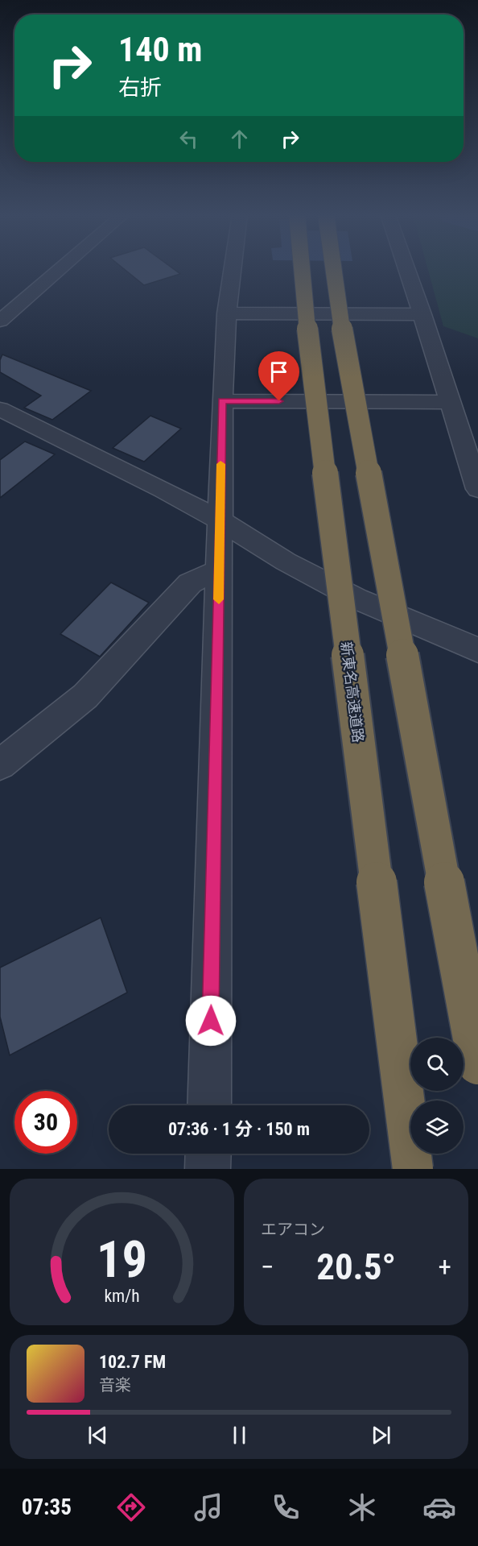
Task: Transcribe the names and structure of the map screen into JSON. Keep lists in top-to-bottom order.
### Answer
{
  "streets": {
    "highway": ["新東名高速道路"]
  },
  "page": {
    "turn": ["140 m", "右折"],
    "limit": "30",
    "trip": "07:36 · 1 分 · 150 m",
    "tile": "エアコン",
    "heat": ["−", "20.5°", "+"],
    "song": ["102.7 FM", "音楽"],
    "tabs": "07:35",
    "gauge": ["19", "km/h"]
  }
}
